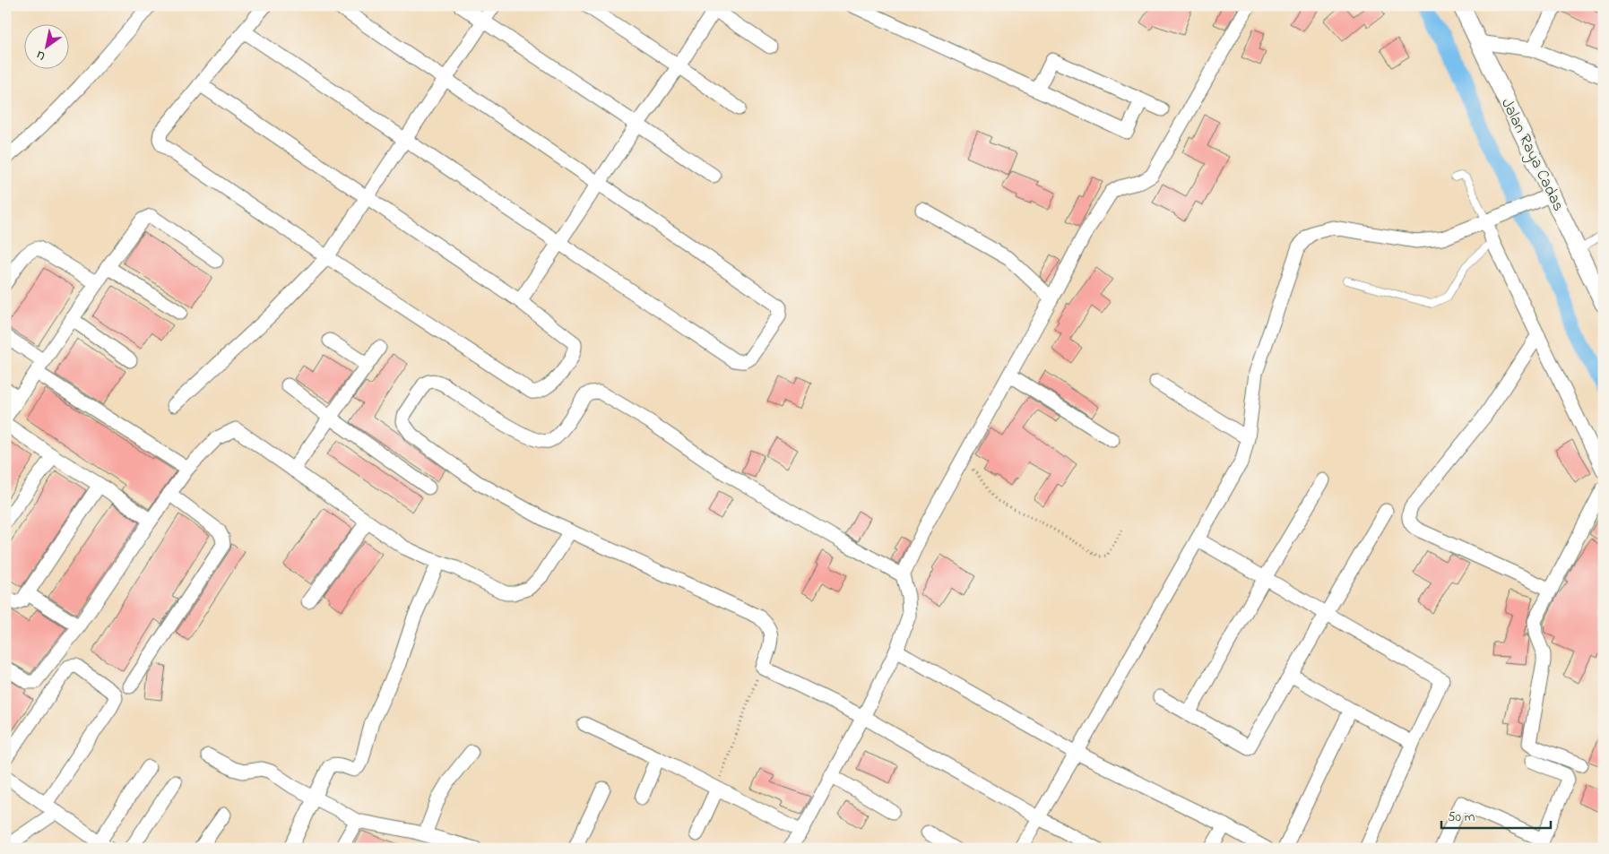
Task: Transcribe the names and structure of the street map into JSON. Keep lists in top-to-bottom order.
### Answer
{
  "streets": {
    "street": ["Jalan Raya Cadas"]
  },
  "scale_bar": "50 m",
  "north": "bottom left"
}
